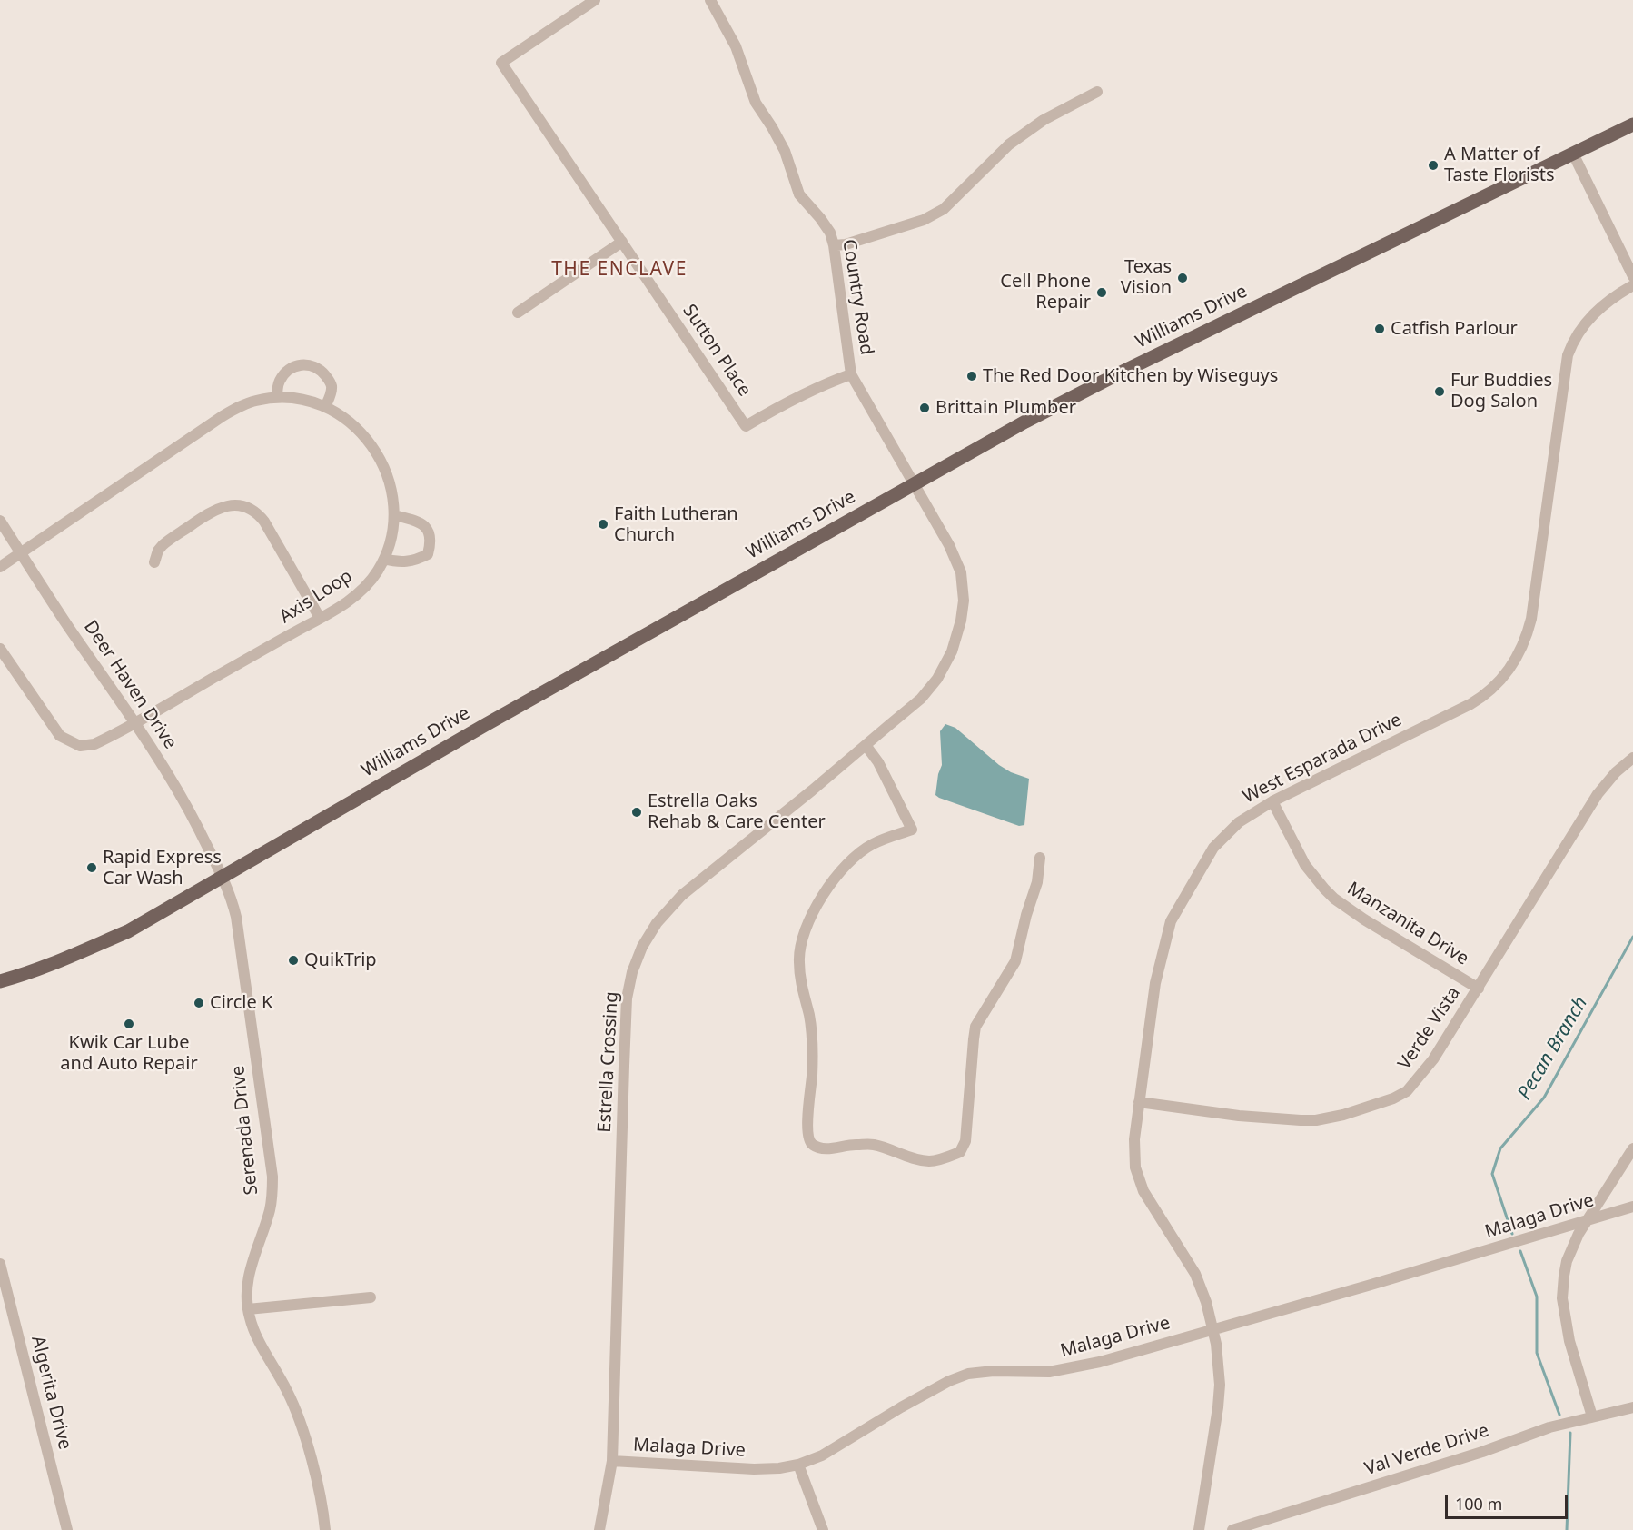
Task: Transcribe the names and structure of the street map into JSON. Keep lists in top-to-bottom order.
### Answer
{
  "streets": {
    "main road": ["Williams Drive"],
    "street": [
      "Country Road",
      "Sutton Place",
      "Axis Loop",
      "Deer Haven Drive",
      "West Esparada Drive",
      "Manzanita Drive",
      "Verde Vista",
      "Estrella Crossing",
      "Serenada Drive",
      "Malaga Drive",
      "Algerita Drive",
      "Val Verde Drive"
    ]
  },
  "crossings": [
    ["Country Road", "Williams Drive"],
    ["Country Road", "Sutton Place"],
    ["Country Road", "Estrella Crossing"],
    ["Williams Drive", "Deer Haven Drive"],
    ["Williams Drive", "Estrella Crossing"],
    ["Williams Drive", "Serenada Drive"],
    ["Axis Loop", "Deer Haven Drive"],
    ["Deer Haven Drive", "Serenada Drive"],
    ["West Esparada Drive", "Manzanita Drive"],
    ["West Esparada Drive", "Verde Vista"],
    ["West Esparada Drive", "Malaga Drive"],
    ["Manzanita Drive", "Verde Vista"],
    ["Estrella Crossing", "Malaga Drive"]
  ],
  "districts": ["THE ENCLAVE"],
  "water": ["Pecan Branch"],
  "places": [
    "A Matter of Taste Florists",
    "Texas Vision",
    "Cell Phone Repair",
    "Catfish Parlour",
    "The Red Door Kitchen by Wiseguys",
    "Fur Buddies Dog Salon",
    "Brittain Plumber",
    "Faith Lutheran Church",
    "Estrella Oaks Rehab & Care Center",
    "Rapid Express Car Wash",
    "QuikTrip",
    "Circle K",
    "Kwik Car Lube and Auto Repair"
  ],
  "scale_bar": "100 m"
}
